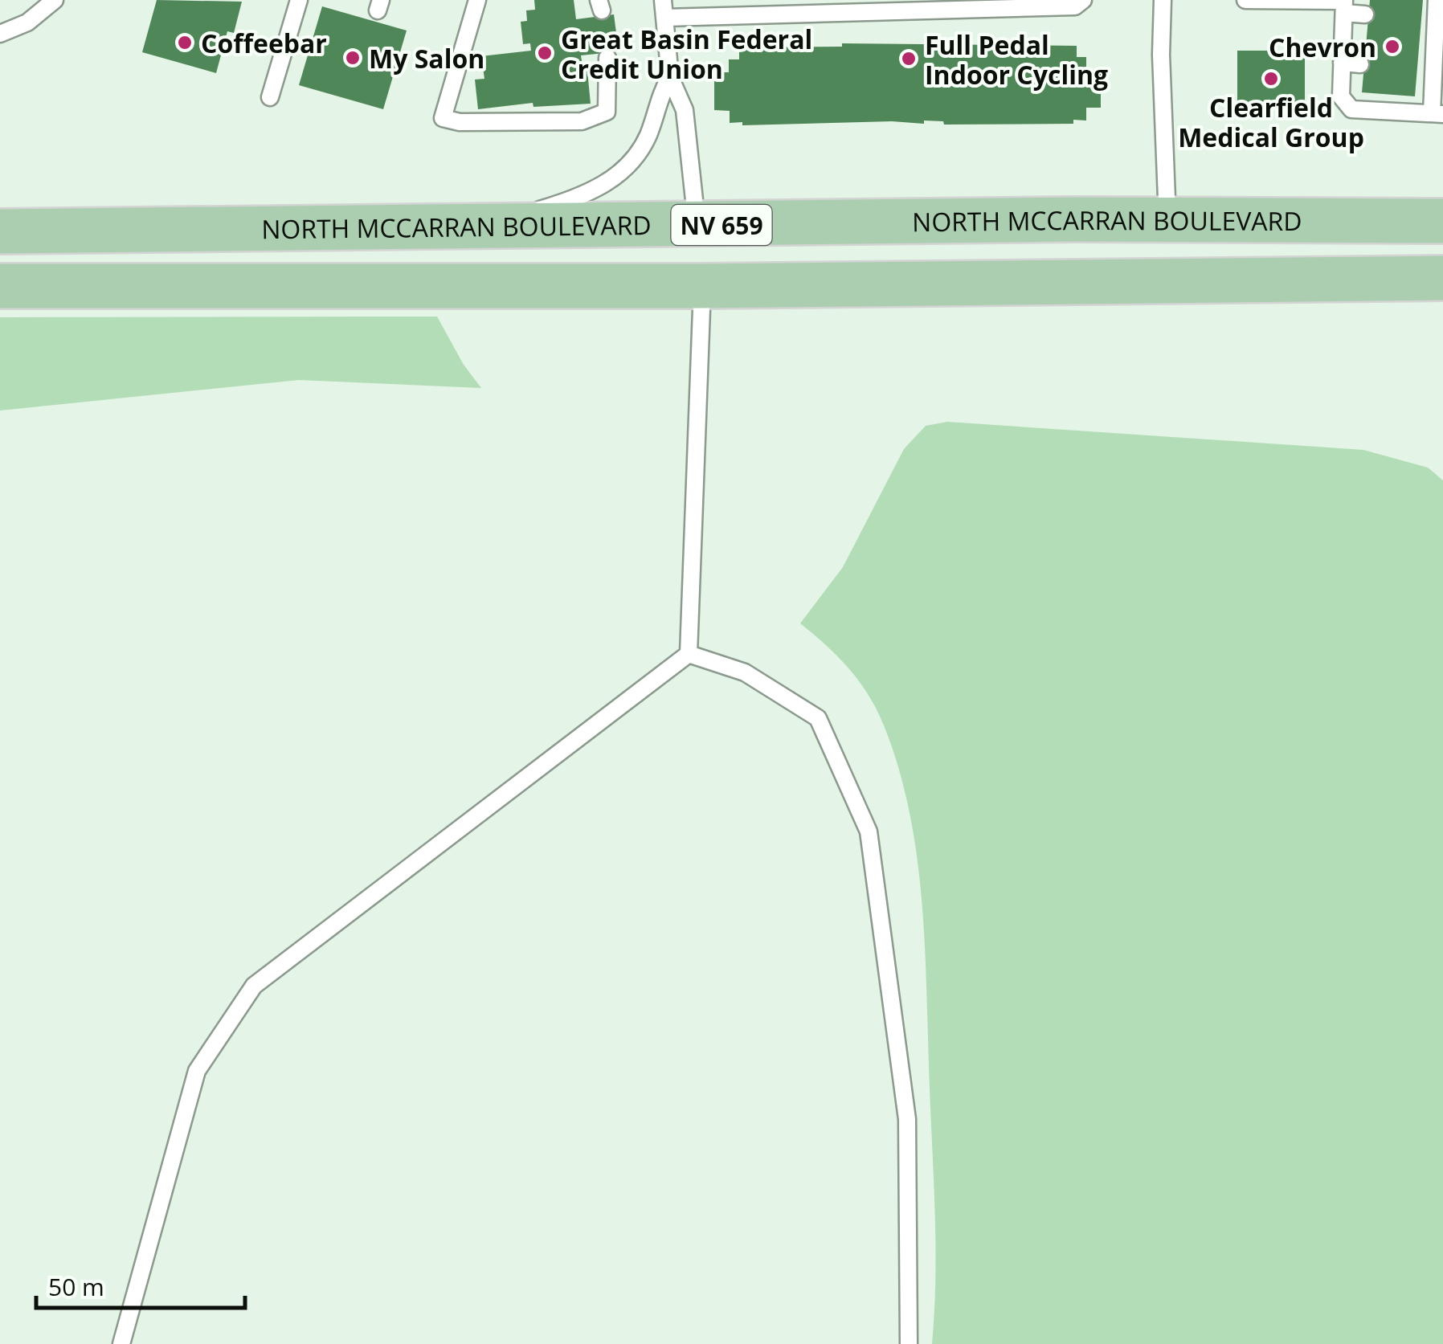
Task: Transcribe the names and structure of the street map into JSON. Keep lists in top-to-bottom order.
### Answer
{
  "streets": {
    "main road": ["NORTH MCCARRAN BOULEVARD", "NV 659"]
  },
  "places": [
    "Coffeebar",
    "Chevron",
    "Great Basin Federal Credit Union",
    "My Salon",
    "Full Pedal Indoor Cycling",
    "Clearfield Medical Group"
  ],
  "scale_bar": "50 m"
}
